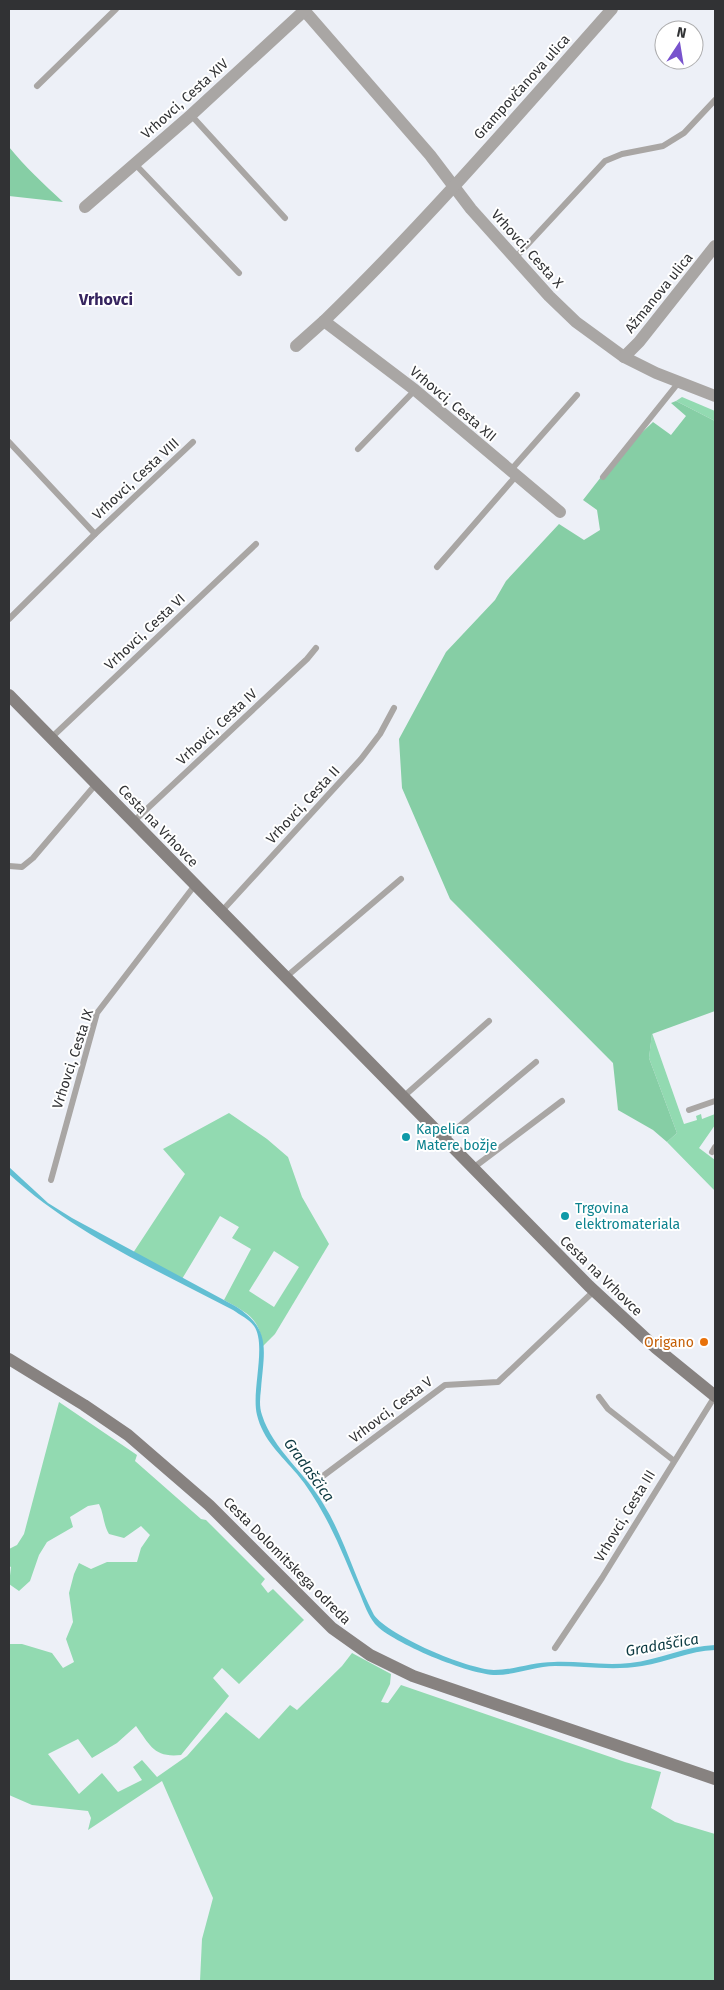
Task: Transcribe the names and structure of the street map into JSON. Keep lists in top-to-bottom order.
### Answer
{
  "streets": {
    "street": [
      "Grampovčanova ulica",
      "Vrhovci, Cesta XIV",
      "Vrhovci, Cesta X",
      "Ažmanova ulica",
      "Vrhovci, Cesta XII",
      "Cesta na Vrhovce",
      "Cesta Dolomitskega odreda"
    ],
    "lane": [
      "Vrhovci, Cesta VIII",
      "Vrhovci, Cesta VI",
      "Vrhovci, Cesta IV",
      "Vrhovci, Cesta II",
      "Vrhovci, Cesta IX",
      "Vrhovci, Cesta V",
      "Vrhovci, Cesta III"
    ]
  },
  "crossings": [
    ["Grampovčanova ulica", "Vrhovci, Cesta X"],
    ["Vrhovci, Cesta XIV", "Vrhovci, Cesta X"],
    ["Vrhovci, Cesta X", "Ažmanova ulica"],
    ["Vrhovci, Cesta VI", "Cesta na Vrhovce"],
    ["Vrhovci, Cesta IV", "Cesta na Vrhovce"],
    ["Vrhovci, Cesta II", "Cesta na Vrhovce"],
    ["Cesta na Vrhovce", "Vrhovci, Cesta IX"],
    ["Cesta na Vrhovce", "Vrhovci, Cesta V"],
    ["Cesta na Vrhovce", "Vrhovci, Cesta III"]
  ],
  "districts": ["Vrhovci"],
  "water": ["Gradaščica"],
  "places": ["Kapelica Matere božje", "Trgovina elektromateriala", "Origano"],
  "north": "top"
}
